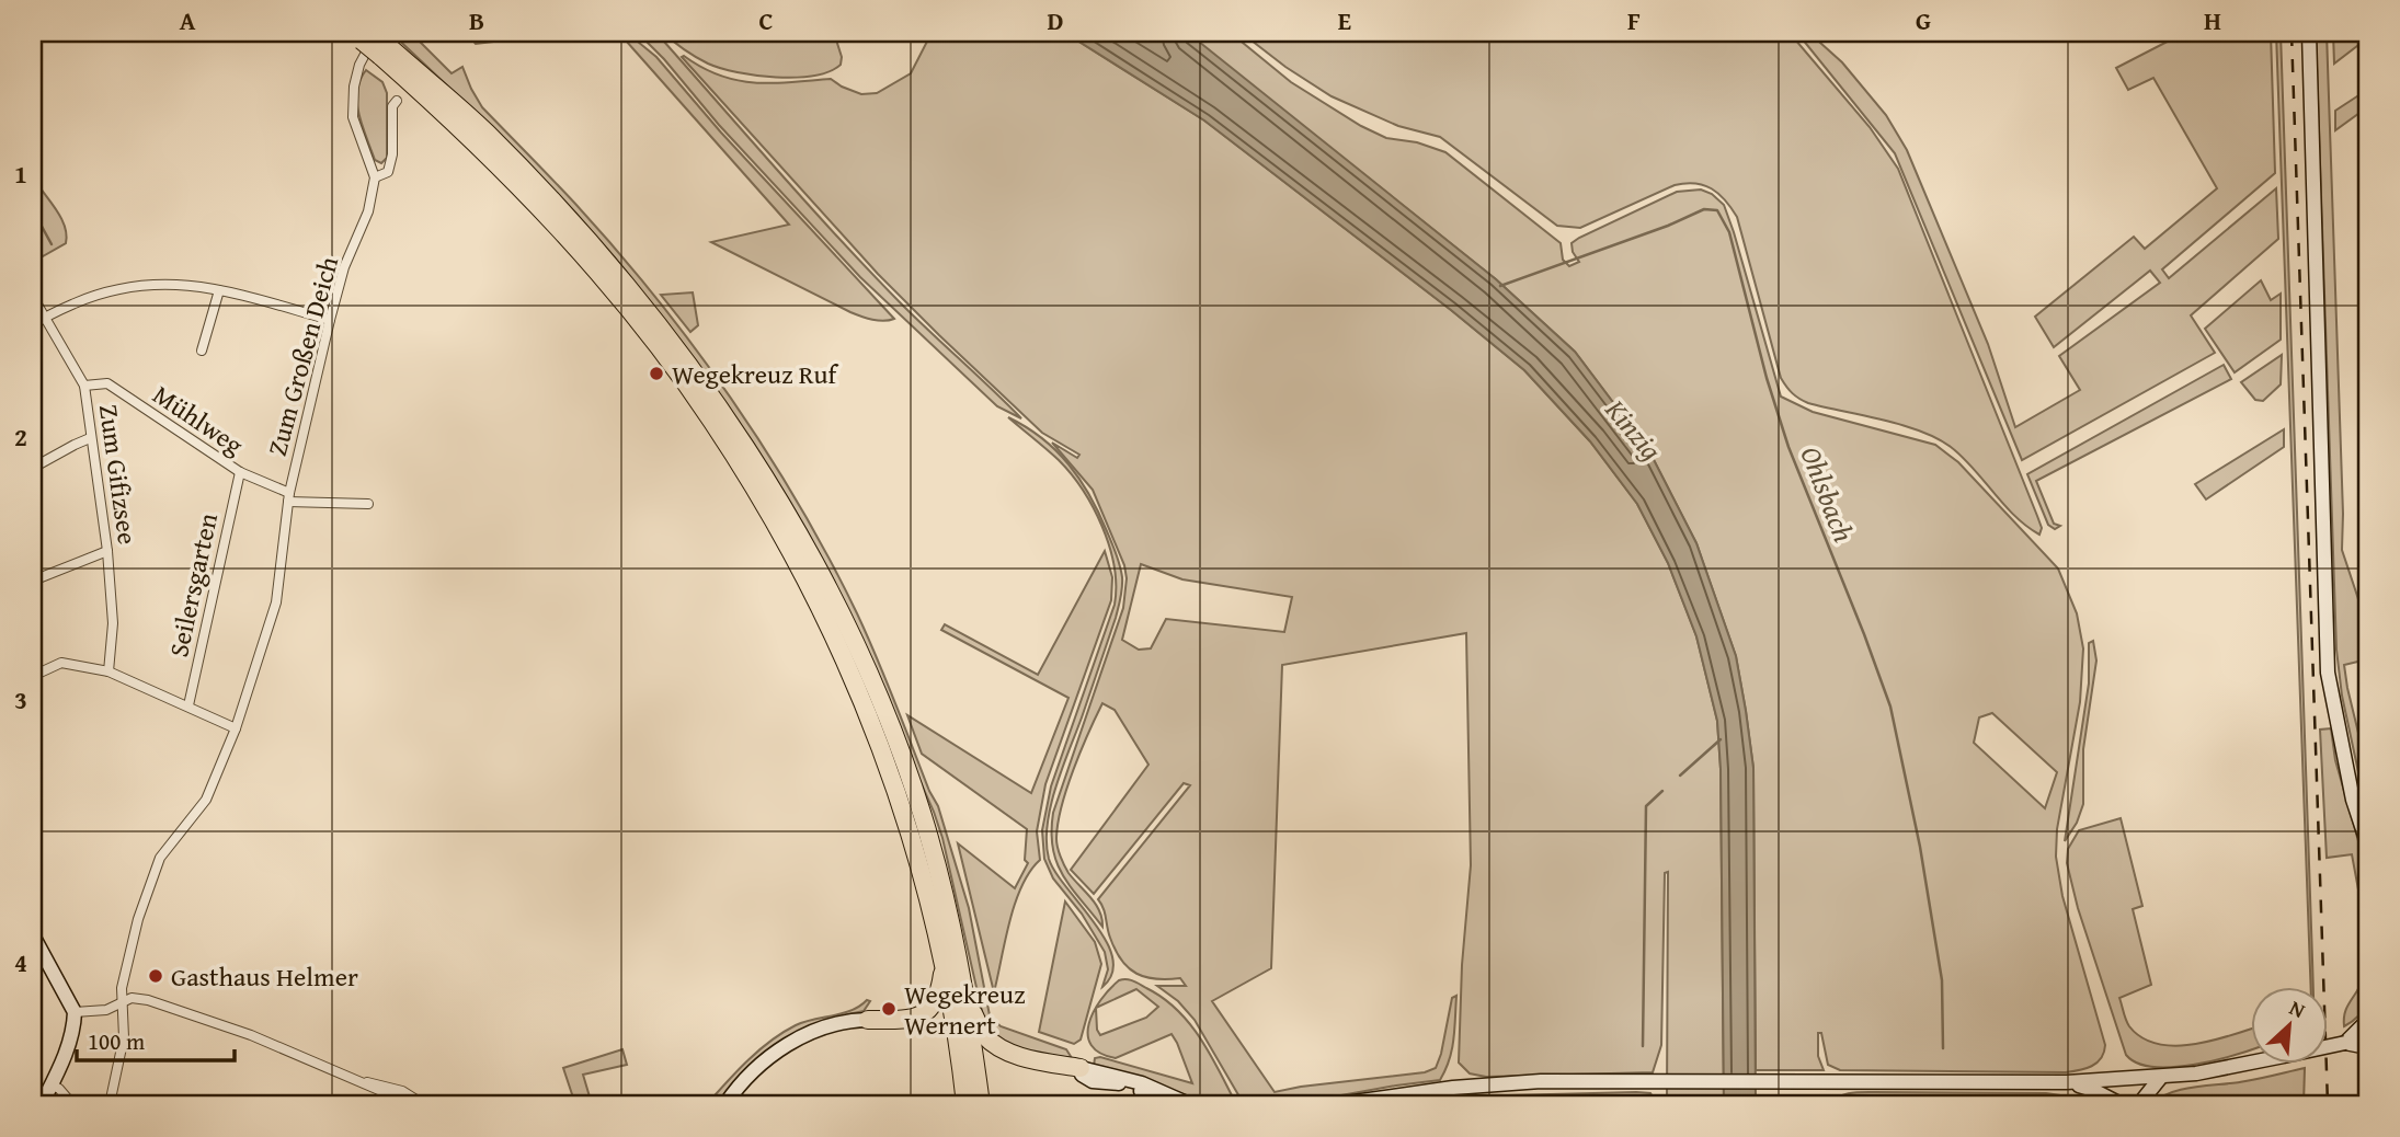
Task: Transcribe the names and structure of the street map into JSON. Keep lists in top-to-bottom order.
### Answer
{
  "streets": {
    "street": [
      "Zum Großen Deich",
      "Mühlweg",
      "Zum Gifizsee",
      "Seilersgarten"
    ]
  },
  "crossings": [
    ["Zum Großen Deich", "Mühlweg"],
    ["Mühlweg", "Zum Gifizsee"],
    ["Mühlweg", "Seilersgarten"]
  ],
  "water": ["Kinzig", "Ohlsbach"],
  "places": ["Wegekreuz Ruf", "Gasthaus Helmer", "Wegekreuz Wernert"],
  "scale_bar": "100 m",
  "north": "top right",
  "grid": {
    "columns": [
      "A",
      "B",
      "C",
      "D",
      "E",
      "F",
      "G",
      "H"
    ],
    "rows": [
      "1",
      "2",
      "3",
      "4"
    ]
  }
}
